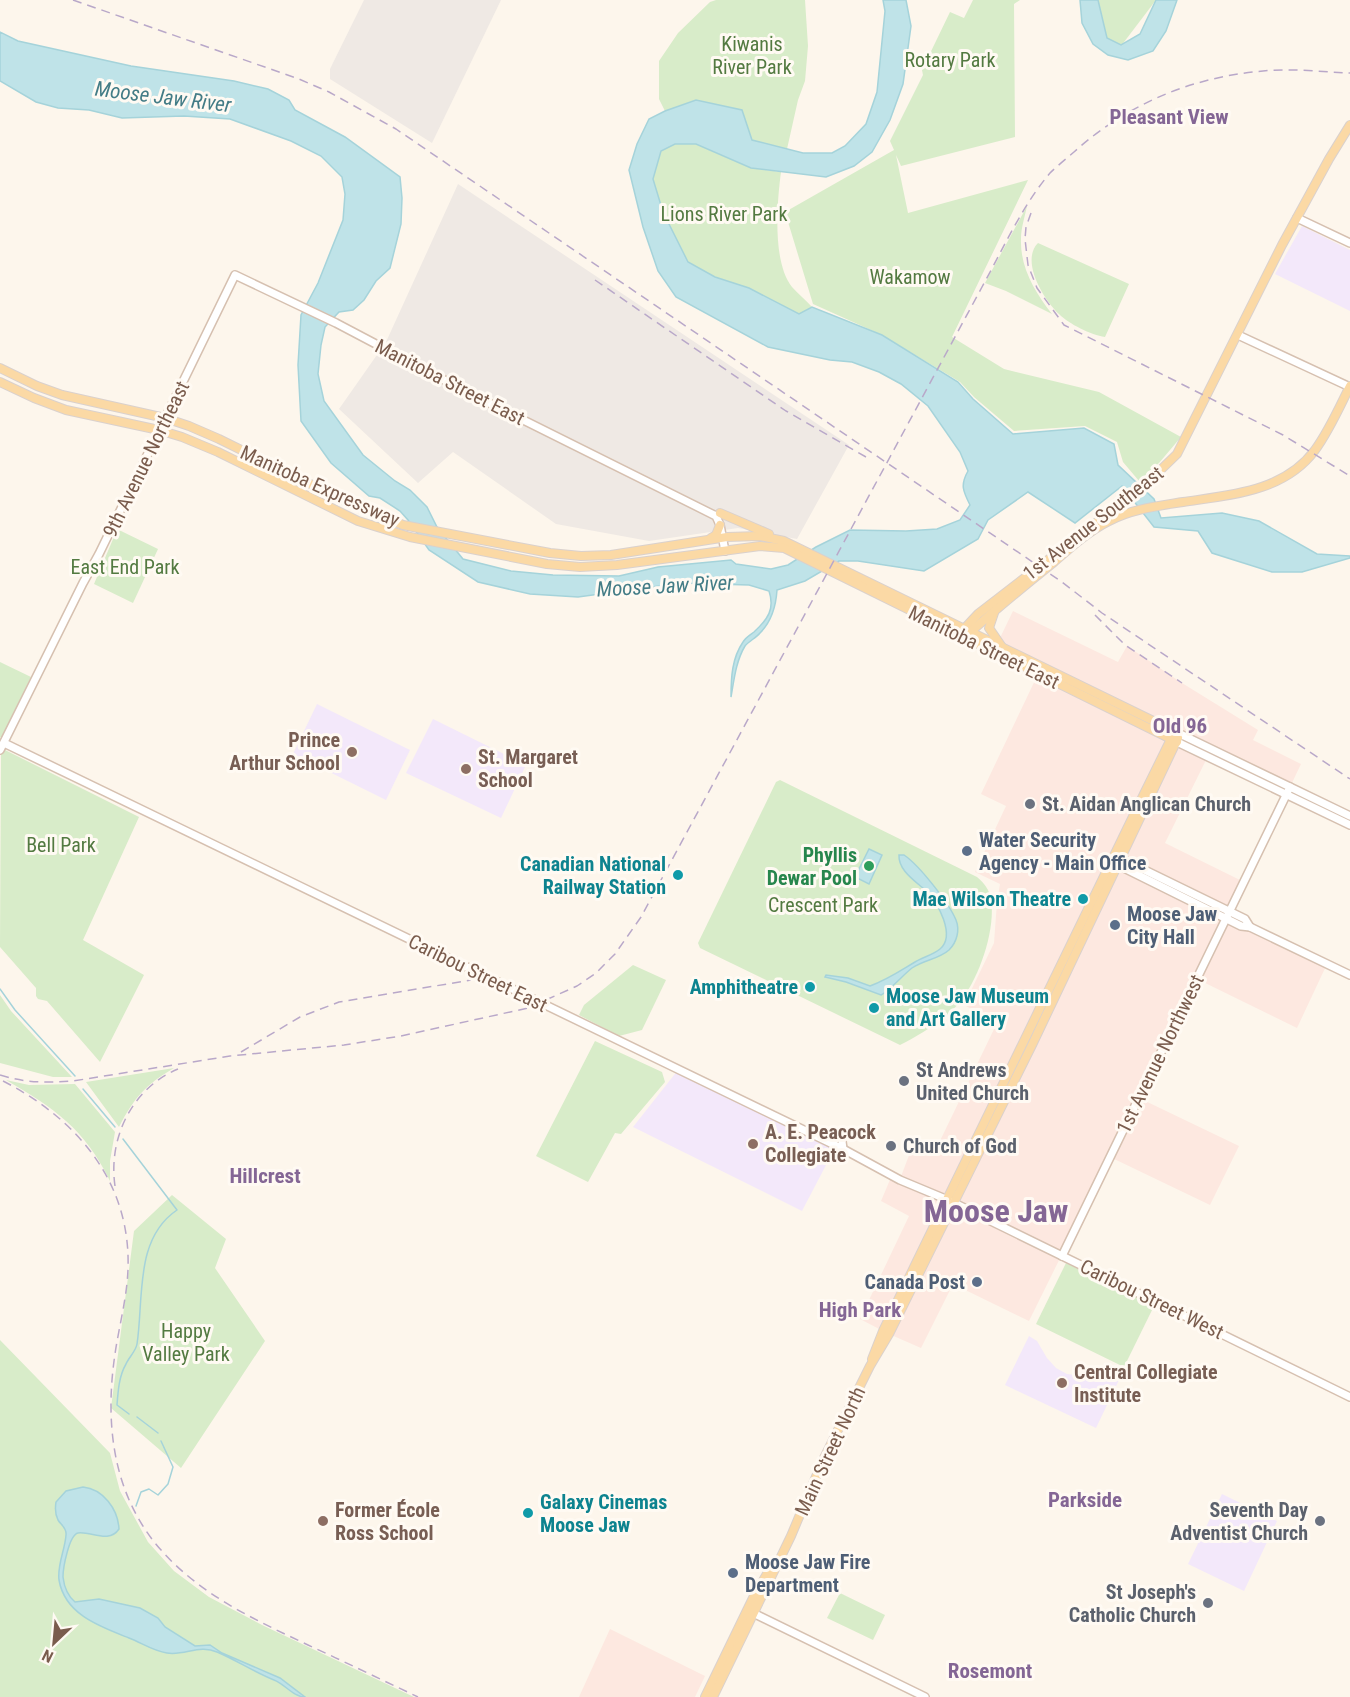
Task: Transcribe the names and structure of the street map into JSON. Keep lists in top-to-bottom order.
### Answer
{
  "streets": {
    "main road": [
      "Manitoba Street East",
      "Manitoba Expressway",
      "1st Avenue Southeast",
      "Main Street North"
    ],
    "street": [
      "9th Avenue Northeast",
      "Caribou Street East",
      "1st Avenue Northwest",
      "Caribou Street West"
    ]
  },
  "crossings": [
    ["Manitoba Street East", "9th Avenue Northeast"],
    ["Manitoba Street East", "Manitoba Expressway"],
    ["Manitoba Street East", "1st Avenue Southeast"],
    ["Manitoba Street East", "Main Street North"],
    ["9th Avenue Northeast", "Manitoba Expressway"],
    ["9th Avenue Northeast", "Caribou Street East"],
    ["Caribou Street East", "Caribou Street West"],
    ["Caribou Street East", "Main Street North"],
    ["1st Avenue Northwest", "Caribou Street West"],
    ["Caribou Street West", "Main Street North"]
  ],
  "districts": [
    "Pleasant View",
    "Old 96",
    "Hillcrest",
    "Moose Jaw",
    "High Park",
    "Parkside",
    "Rosemont"
  ],
  "water": ["Moose Jaw River"],
  "parks": [
    "Kiwanis River Park",
    "Rotary Park",
    "Lions River Park",
    "Wakamow",
    "East End Park",
    "Bell Park",
    "Crescent Park",
    "Happy Valley Park"
  ],
  "places": [
    "Prince Arthur School",
    "St. Margaret School",
    "St. Aidan Anglican Church",
    "Water Security Agency - Main Office",
    "Phyllis Dewar Pool",
    "Canadian National Railway Station",
    "Mae Wilson Theatre",
    "Moose Jaw City Hall",
    "Amphitheatre",
    "Moose Jaw Museum and Art Gallery",
    "St Andrews United Church",
    "A. E. Peacock Collegiate",
    "Church of God",
    "Canada Post",
    "Central Collegiate Institute",
    "Galaxy Cinemas Moose Jaw",
    "Former École Ross School",
    "Seventh Day Adventist Church",
    "Moose Jaw Fire Department",
    "St Joseph's Catholic Church"
  ],
  "north": "bottom left"
}
